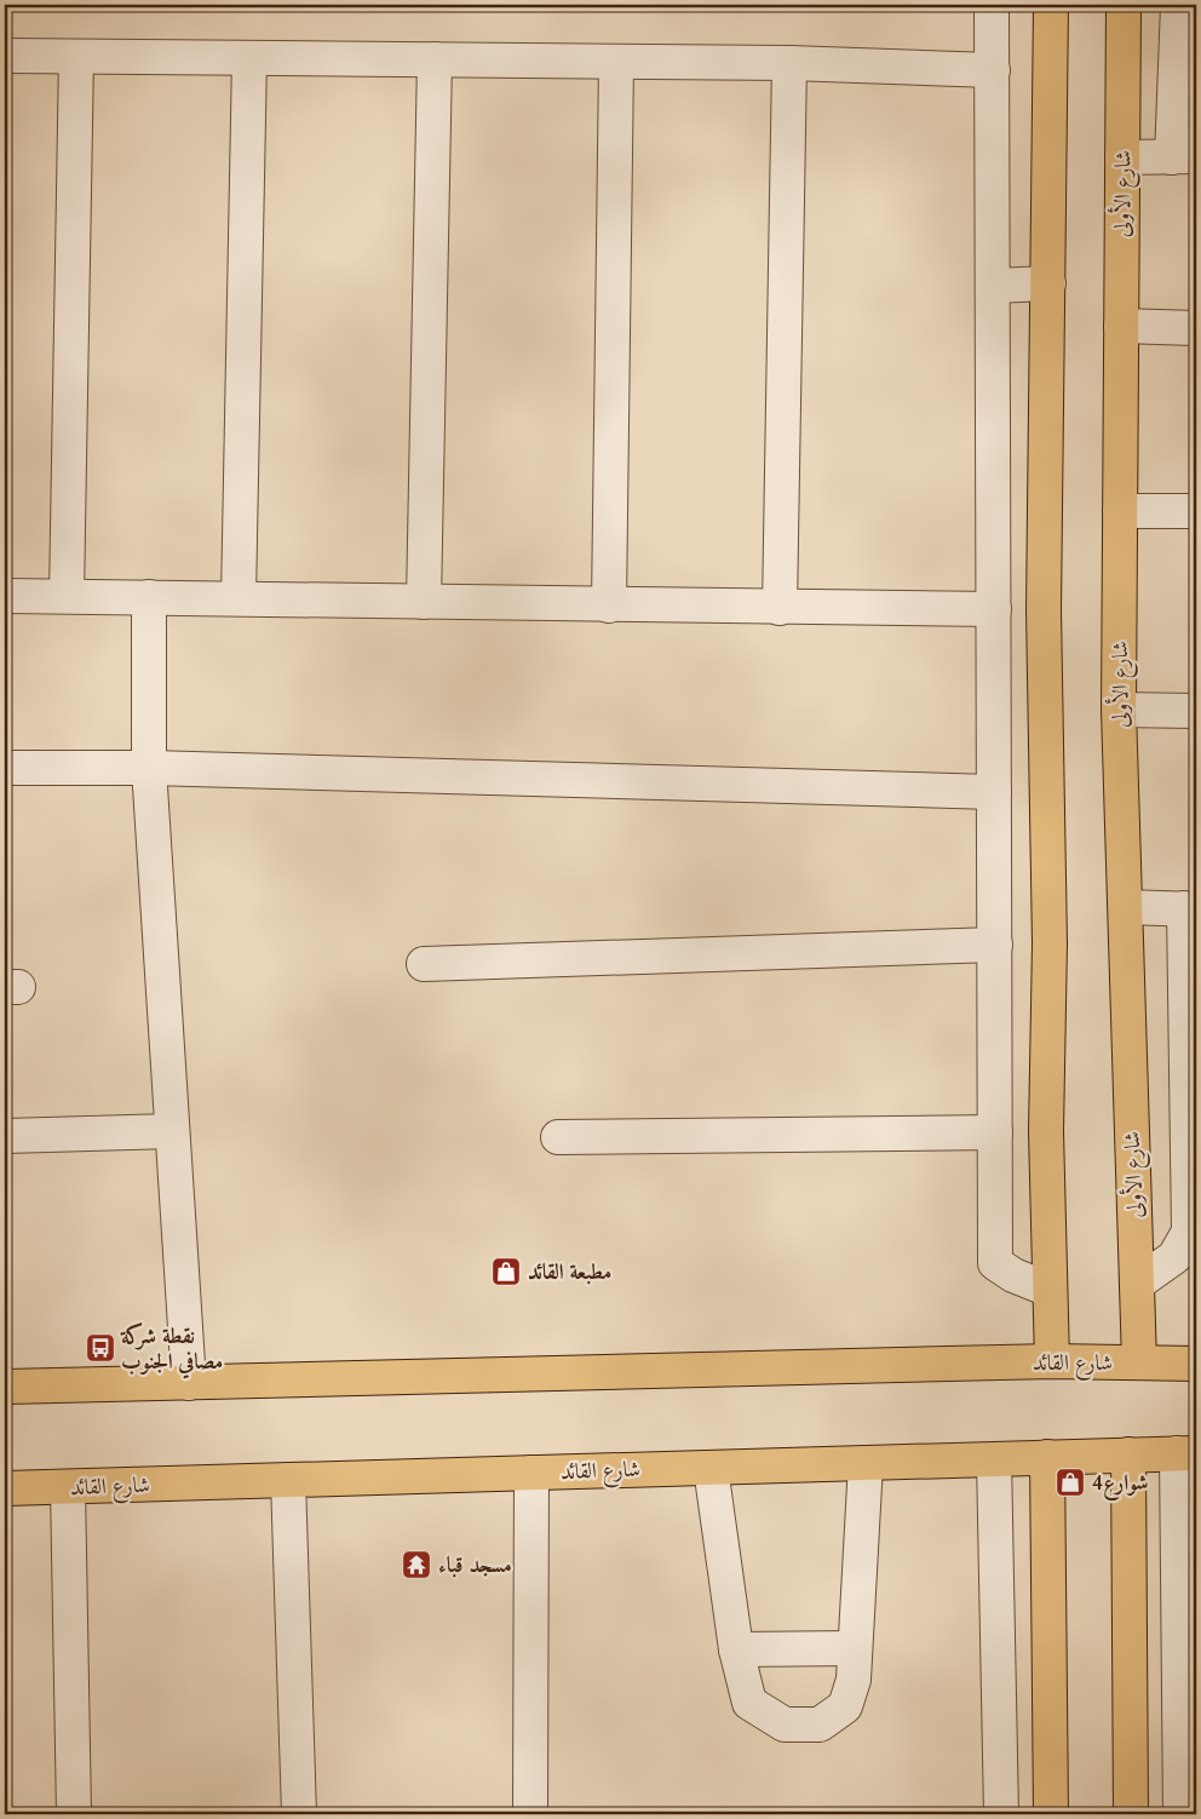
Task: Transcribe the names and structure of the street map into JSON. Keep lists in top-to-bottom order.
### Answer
{
  "streets": {
    "main road": ["شارع الأولى", "شارع القائد"]
  },
  "crossings": [
    ["شارع الأولى", "شارع القائد"]
  ],
  "places": {
    "shop": ["مطبعة القائد", "4شوارع"],
    "bus stop": ["نقطة شركة مصافي الجنوب"],
    "temple": ["مسجد قباء"]
  }
}
